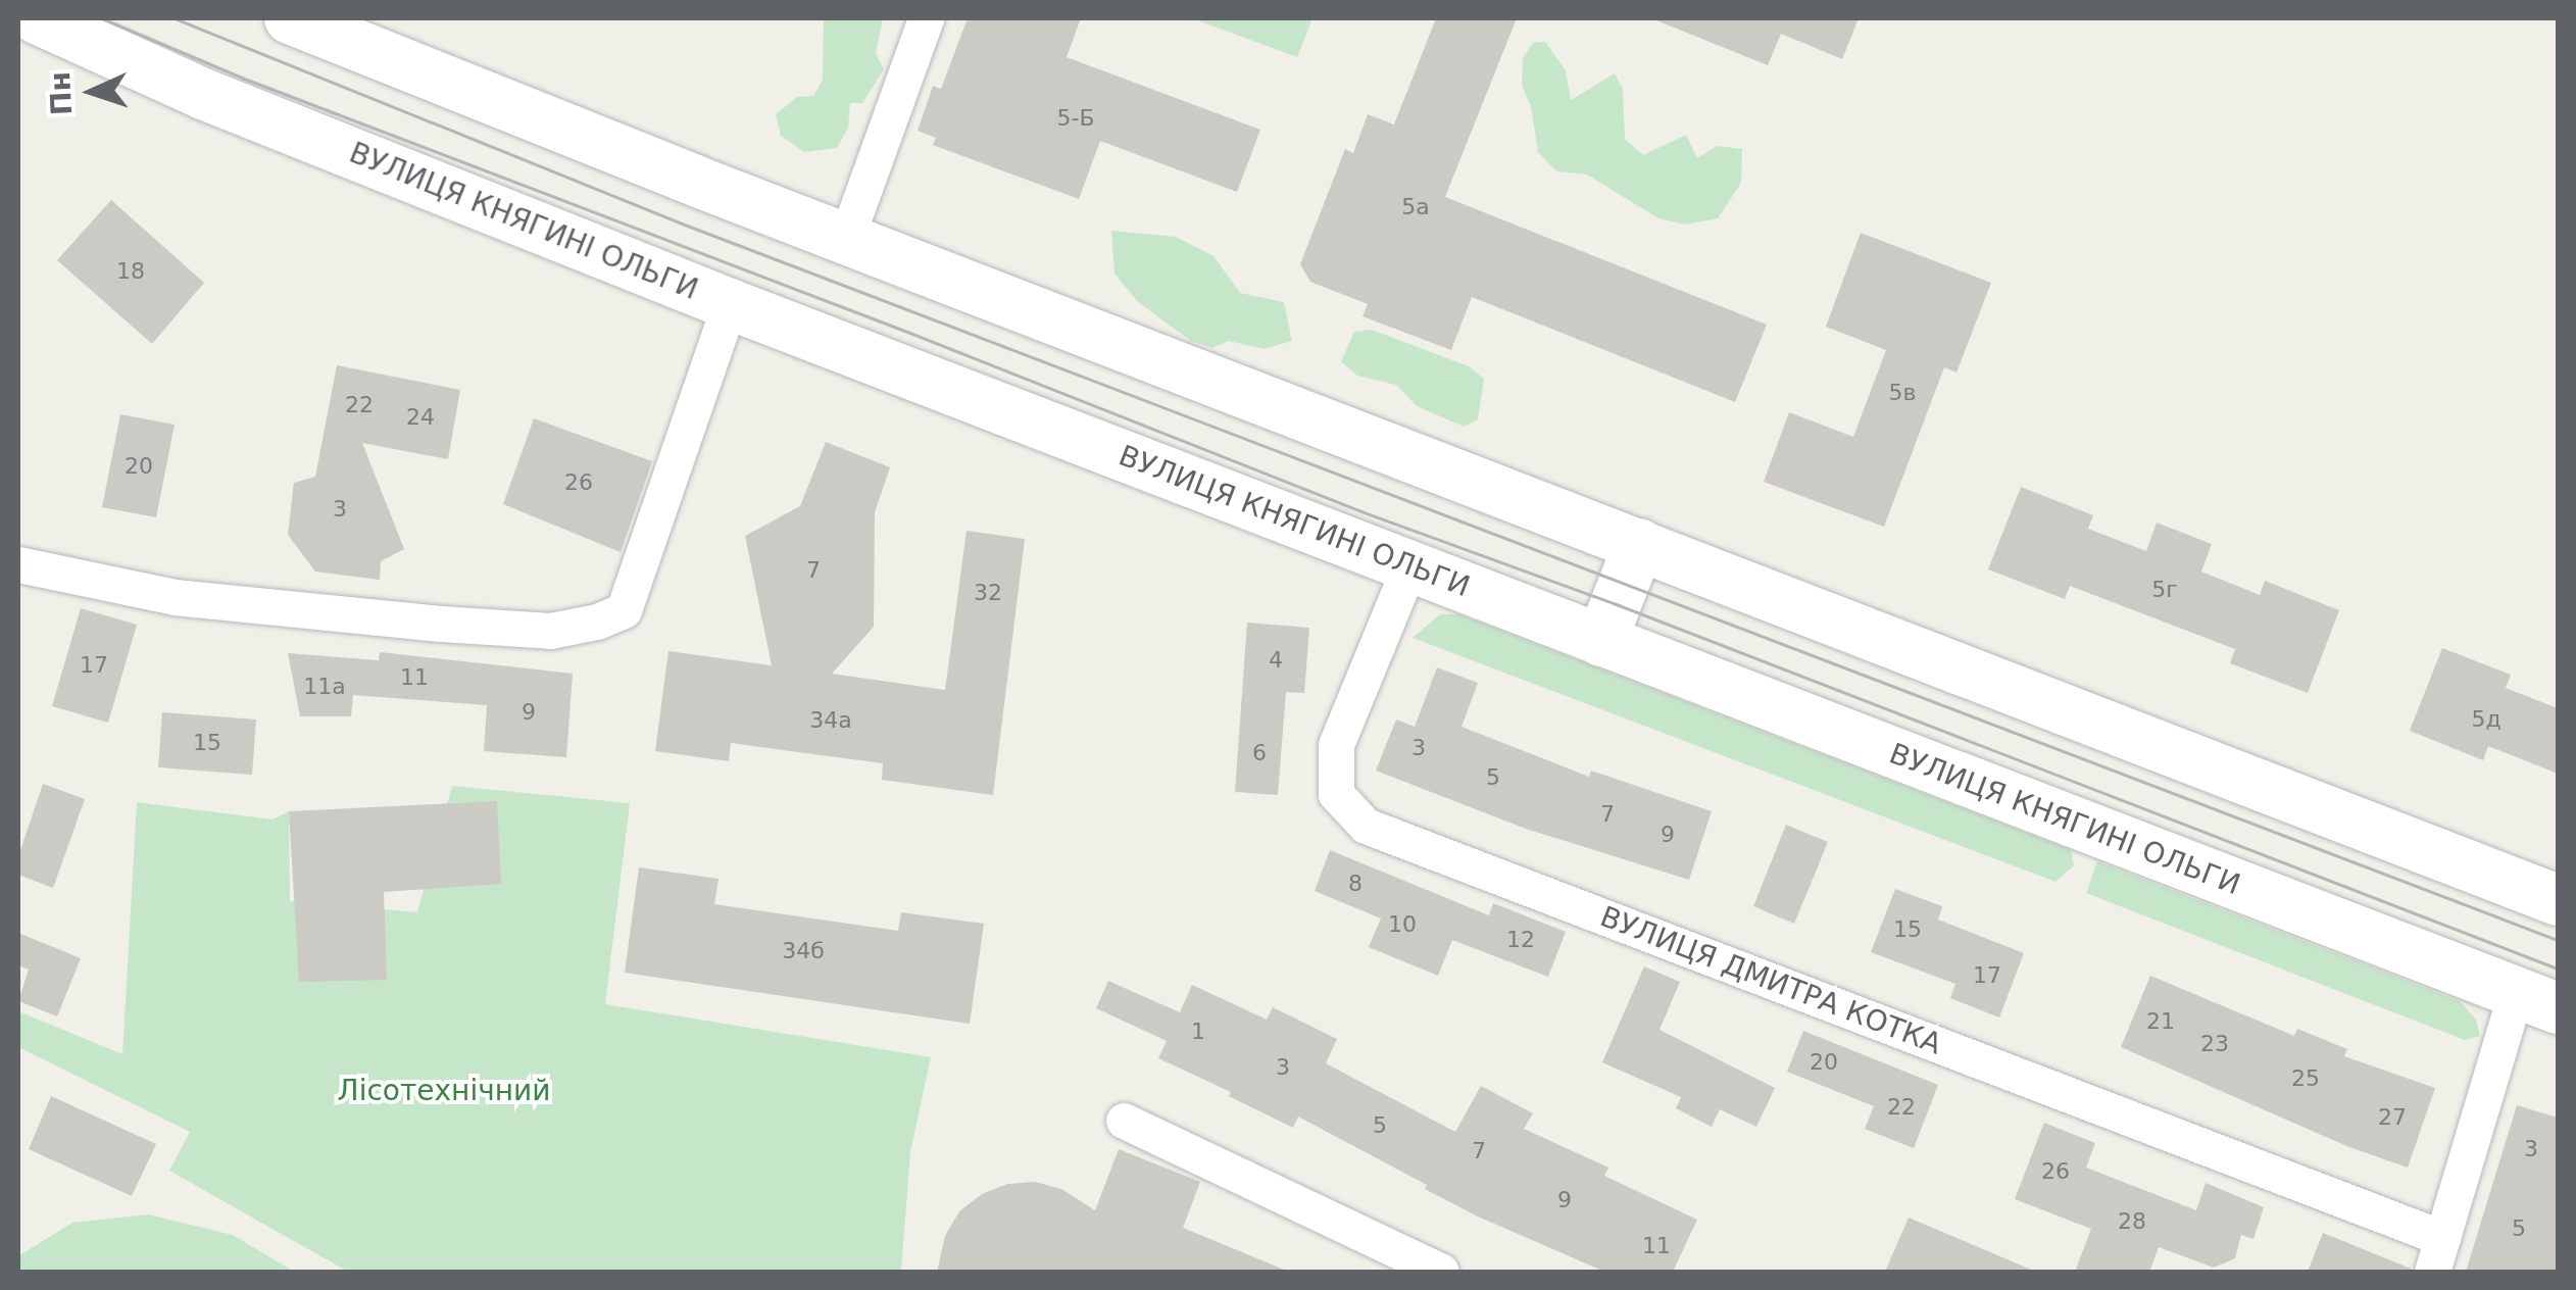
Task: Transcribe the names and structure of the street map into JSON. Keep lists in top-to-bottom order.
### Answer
{
  "streets": {
    "main road": ["ВУЛИЦЯ КНЯГИНІ ОЛЬГИ"],
    "street": ["ВУЛИЦЯ ДМИТРА КОТКА"]
  },
  "crossings": [
    ["ВУЛИЦЯ КНЯГИНІ ОЛЬГИ", "ВУЛИЦЯ ДМИТРА КОТКА"]
  ],
  "parks": ["Лісотехнічний"],
  "house_numbers": [
    "5-Б",
    "5а",
    "18",
    "5в",
    "22",
    "24",
    "20",
    "26",
    "3",
    "7",
    "5г",
    "32",
    "4",
    "17",
    "11",
    "11а",
    "9",
    "5д",
    "34а",
    "15",
    "3",
    "6",
    "5",
    "7",
    "9",
    "8",
    "10",
    "15",
    "12",
    "34б",
    "17",
    "21",
    "1",
    "23",
    "20",
    "3",
    "25",
    "22",
    "27",
    "5",
    "3",
    "7",
    "26",
    "9",
    "28",
    "5",
    "11"
  ],
  "north": "left"
}
